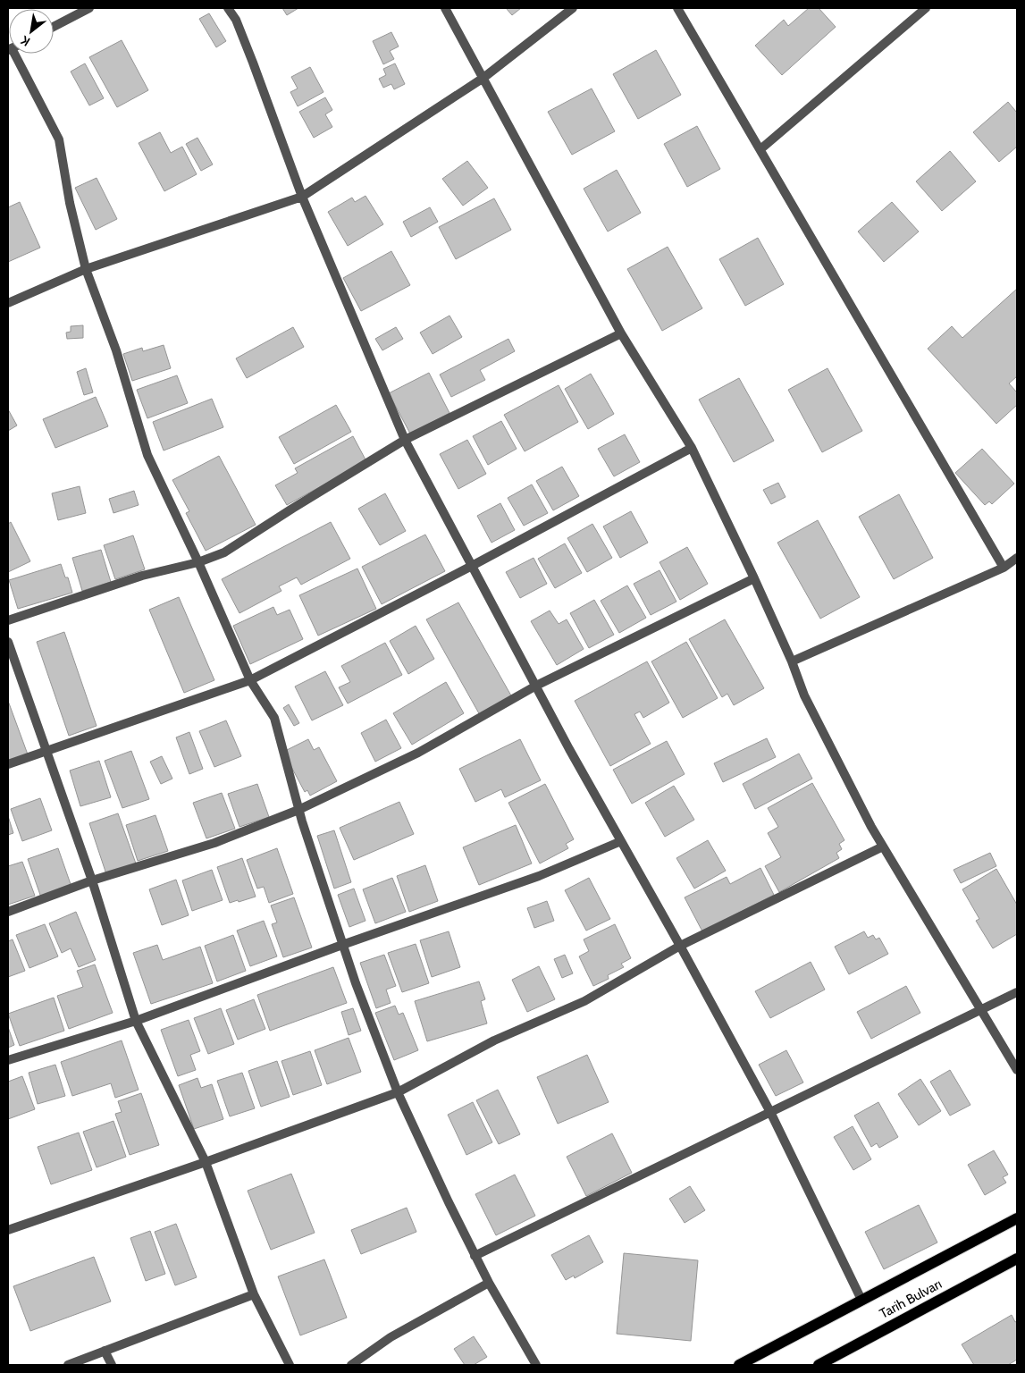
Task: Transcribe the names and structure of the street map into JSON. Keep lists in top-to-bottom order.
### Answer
{
  "streets": {
    "main road": ["Tarih Bulvarı"]
  },
  "north": "bottom left"
}
